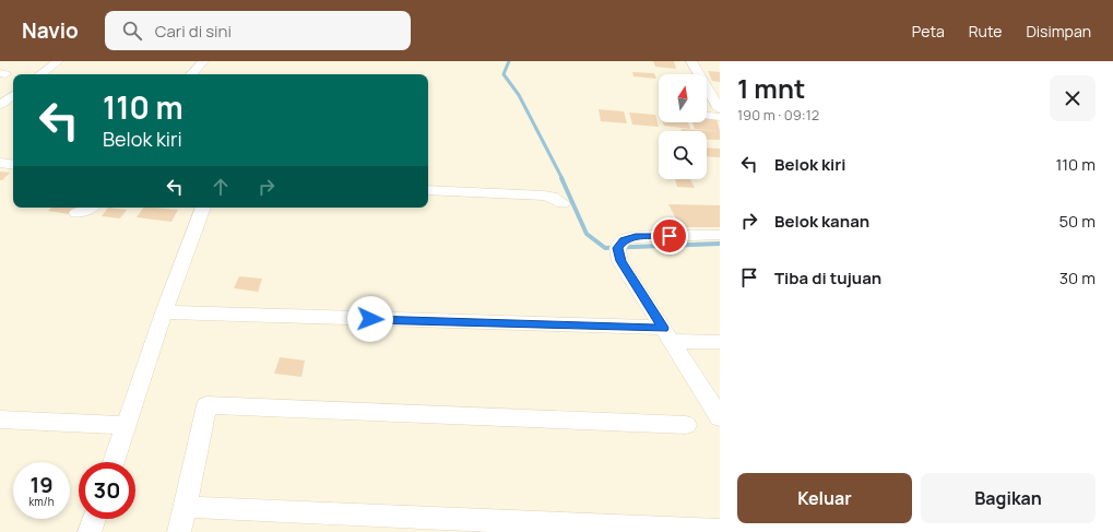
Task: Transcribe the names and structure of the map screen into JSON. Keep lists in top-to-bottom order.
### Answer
{
  "north": "top",
  "page": {
    "header": "Navio",
    "search": "Cari di sini",
    "nav": ["Peta", "Rute", "Disimpan"],
    "heading": ["1 mnt", "190 m · 09:12"],
    "turn": ["110 m", "Belok kiri"],
    "list": [
      {
        "name": "Belok kiri",
        "value": "110 m"
      },
      {
        "name": "Belok kanan",
        "value": "50 m"
      },
      {
        "name": "Tiba di tujuan",
        "value": "30 m"
      }
    ],
    "speed": "19 km/h",
    "limit": "30",
    "buttons": ["Keluar", "Bagikan"]
  }
}
